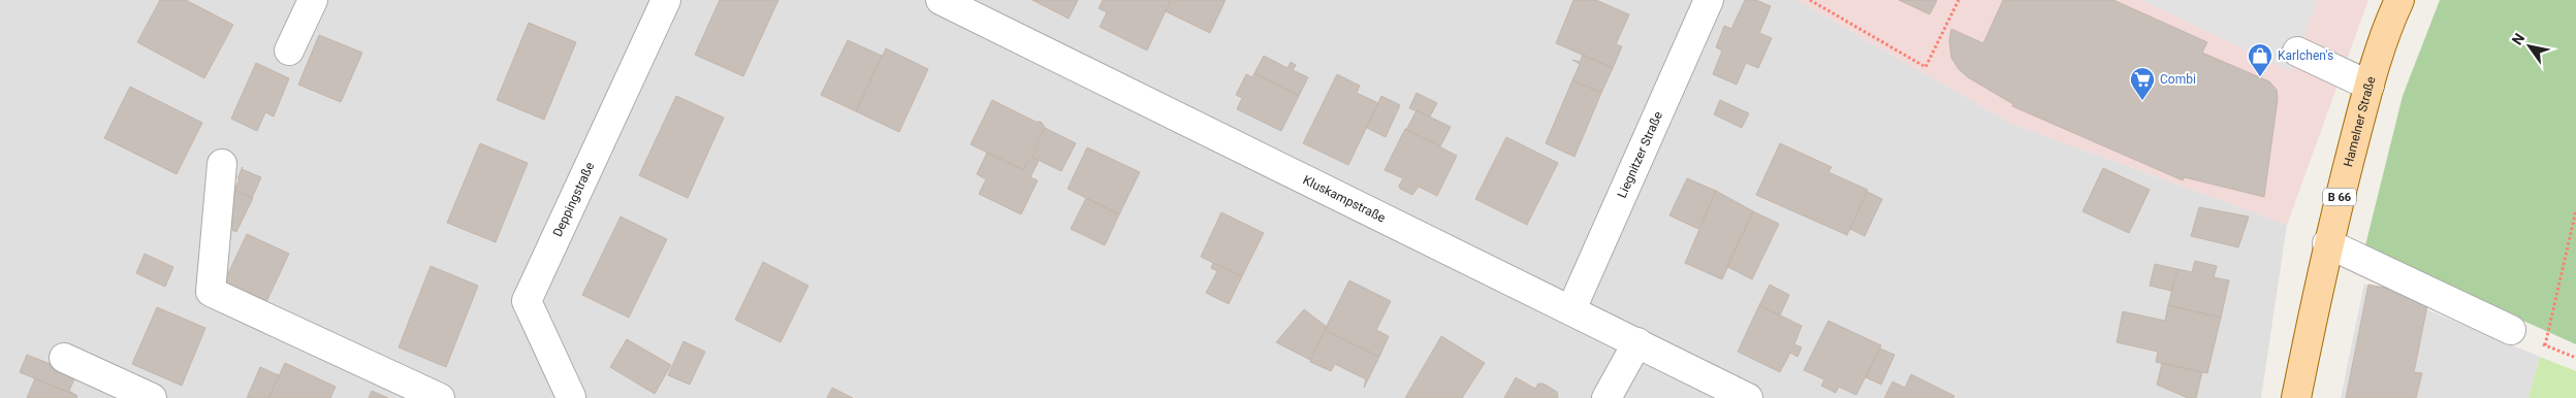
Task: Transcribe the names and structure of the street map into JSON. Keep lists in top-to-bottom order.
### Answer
{
  "streets": {
    "main road": ["Hamelner Straße", "B 66"],
    "street": ["Liegnitzer Straße", "Kluskampstraße", "Deppingstraße"]
  },
  "crossings": [
    ["Liegnitzer Straße", "Kluskampstraße"]
  ],
  "places": {
    "shop": ["Karlchen's"],
    "supermarket": ["Combi"]
  },
  "north": "top left"
}
